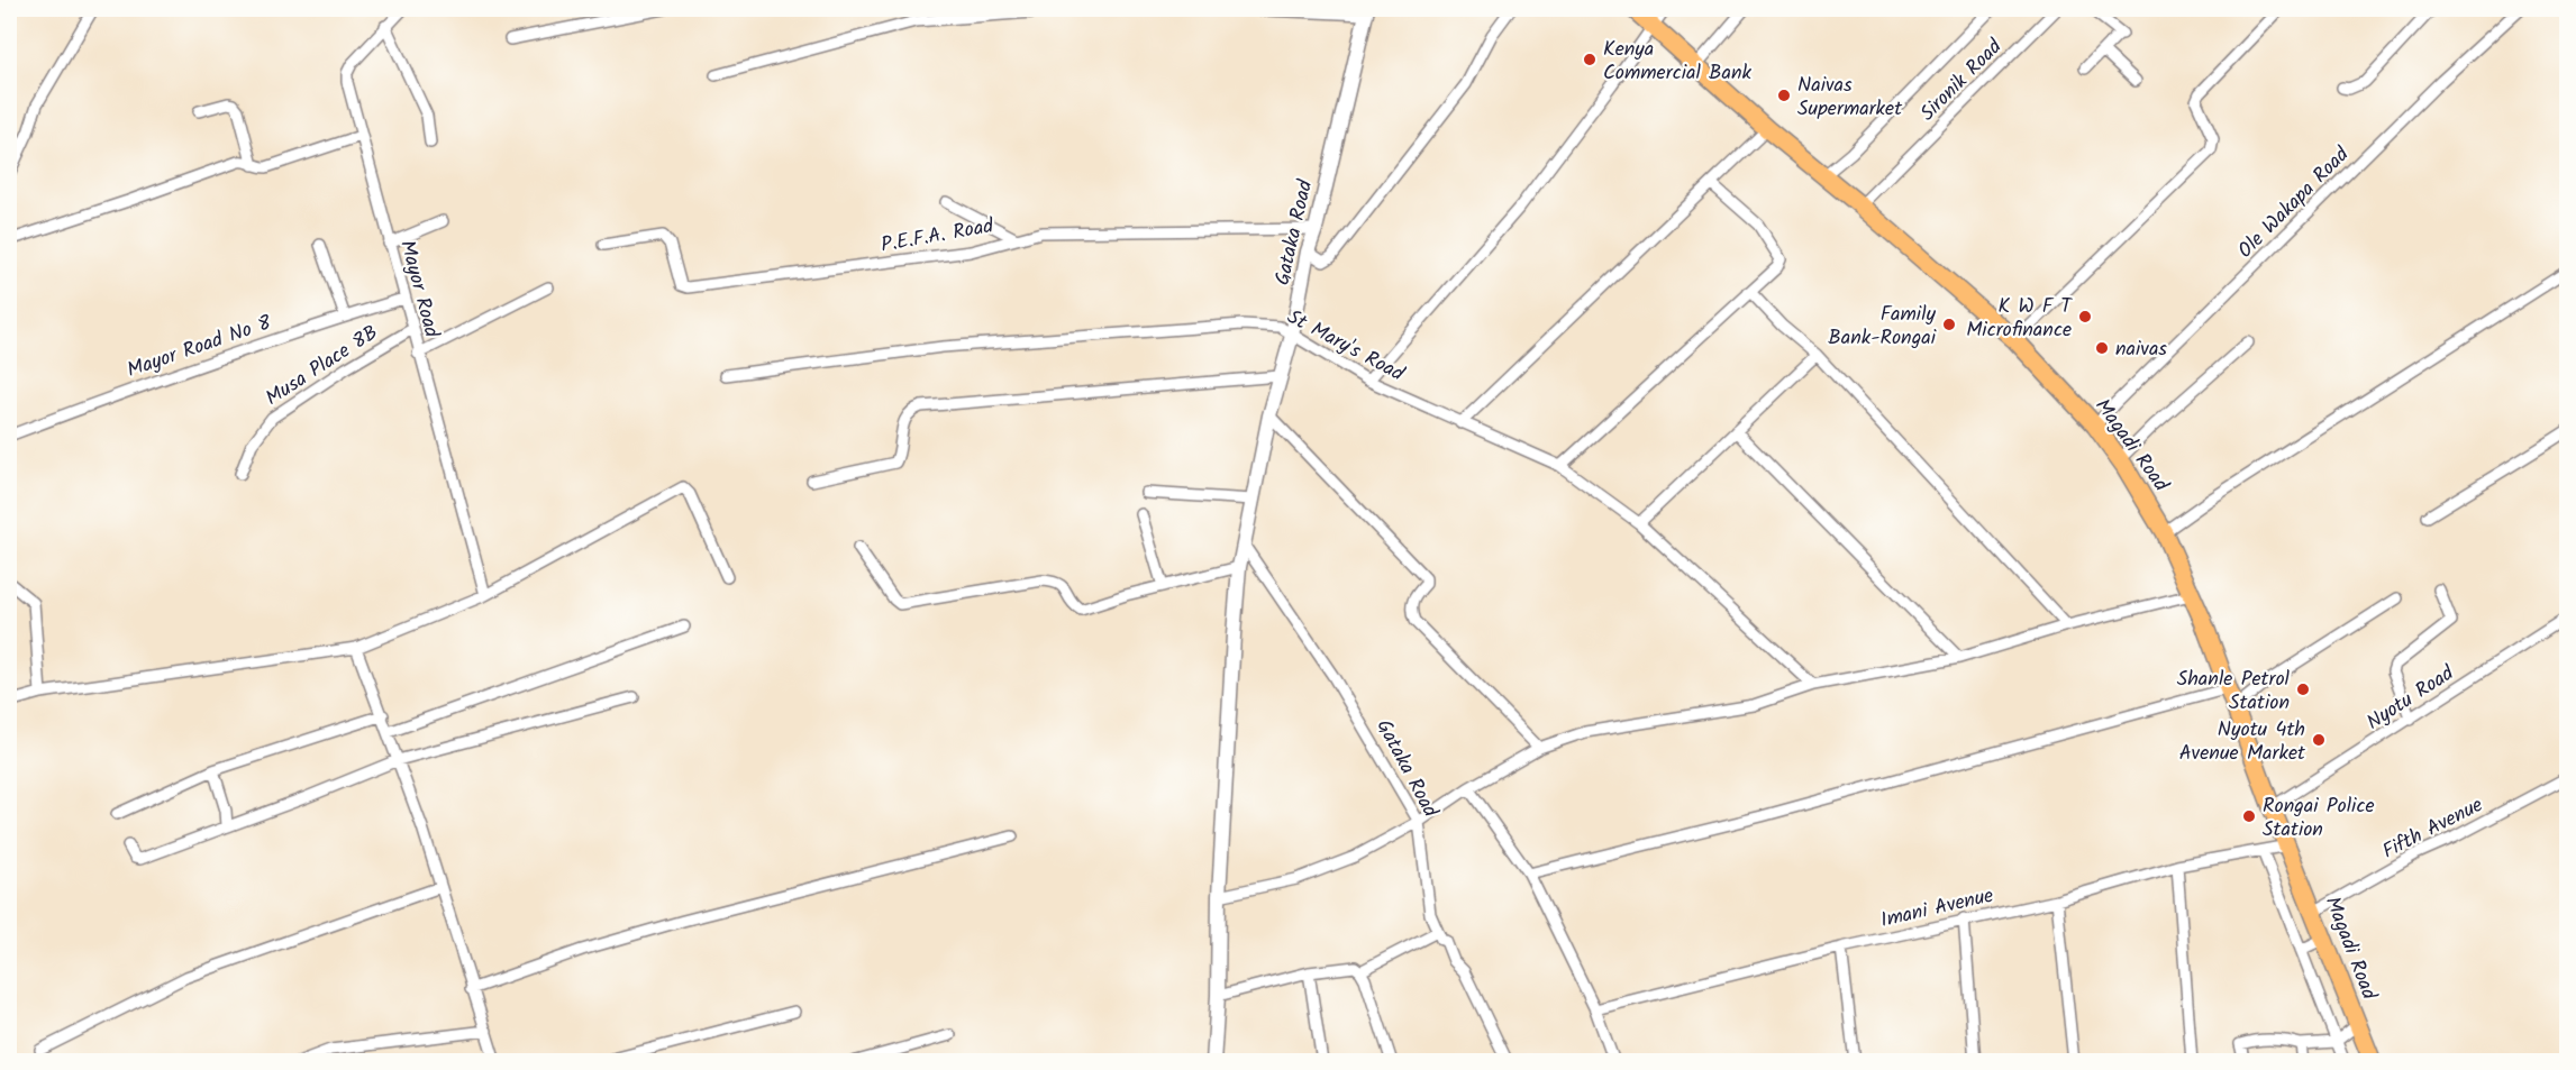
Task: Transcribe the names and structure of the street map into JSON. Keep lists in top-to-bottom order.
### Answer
{
  "streets": {
    "highway": ["Magadi Road"],
    "street": [
      "Sironik Road",
      "Ole Wakapa Road",
      "Gataka Road",
      "P.E.F.A. Road",
      "Mayor Road",
      "St Mary's Road",
      "Mayor Road No 8",
      "Musa Place 8B",
      "Nyotu Road",
      "Fifth Avenue",
      "Imani Avenue"
    ]
  },
  "crossings": [
    ["Sironik Road", "Magadi Road"],
    ["Ole Wakapa Road", "Magadi Road"],
    ["Gataka Road", "P.E.F.A. Road"],
    ["Gataka Road", "St Mary's Road"],
    ["Mayor Road", "Mayor Road No 8"],
    ["Mayor Road", "Musa Place 8B"],
    ["Magadi Road", "Nyotu Road"],
    ["Magadi Road", "Fifth Avenue"],
    ["Magadi Road", "Imani Avenue"]
  ],
  "places": [
    "Kenya Commercial Bank",
    "Naivas Supermarket",
    "K W F T Microfinance",
    "Family Bank-Rongai",
    "naivas",
    "Shanle Petrol Station",
    "Nyotu 4th Avenue Market",
    "Rongai Police Station"
  ]
}
